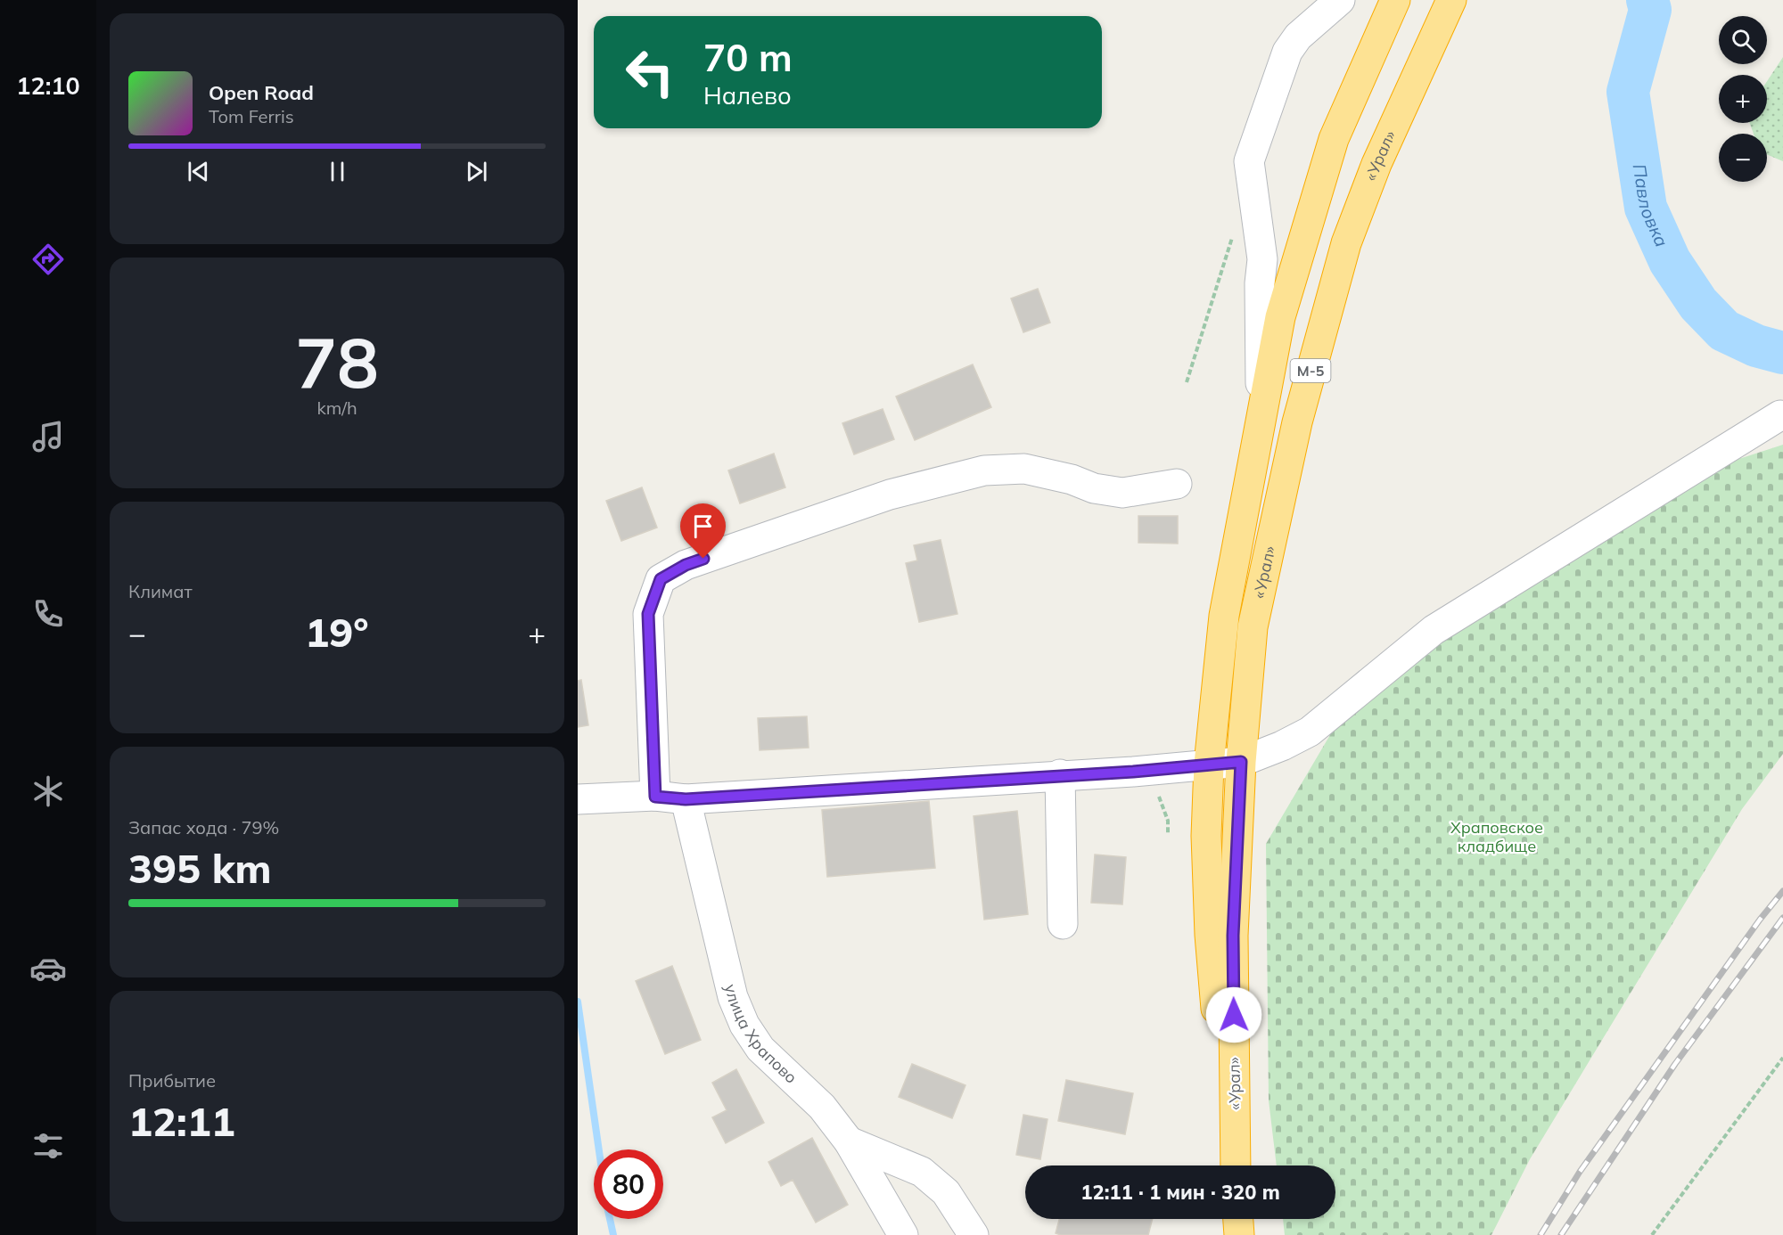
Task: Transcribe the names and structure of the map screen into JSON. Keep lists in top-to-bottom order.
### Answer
{
  "streets": {
    "highway": ["«Урал»", "М-5"],
    "street": ["улица Храпово"]
  },
  "water": ["Павловка"],
  "parks": ["Храповское кладбище"],
  "page": {
    "tabs": "12:10",
    "map_buttons": ["+", "−"],
    "turn": ["70 m", "Налево"],
    "song": ["Open Road", "Tom Ferris"],
    "tile": [
      ["78", "km/h"],
      "Климат",
      ["Запас хода · 79%", "395 km"],
      ["Прибытие", "12:11"]
    ],
    "heat": ["−", "19°", "+"],
    "limit": "80",
    "trip": "12:11 · 1 мин · 320 m"
  }
}
